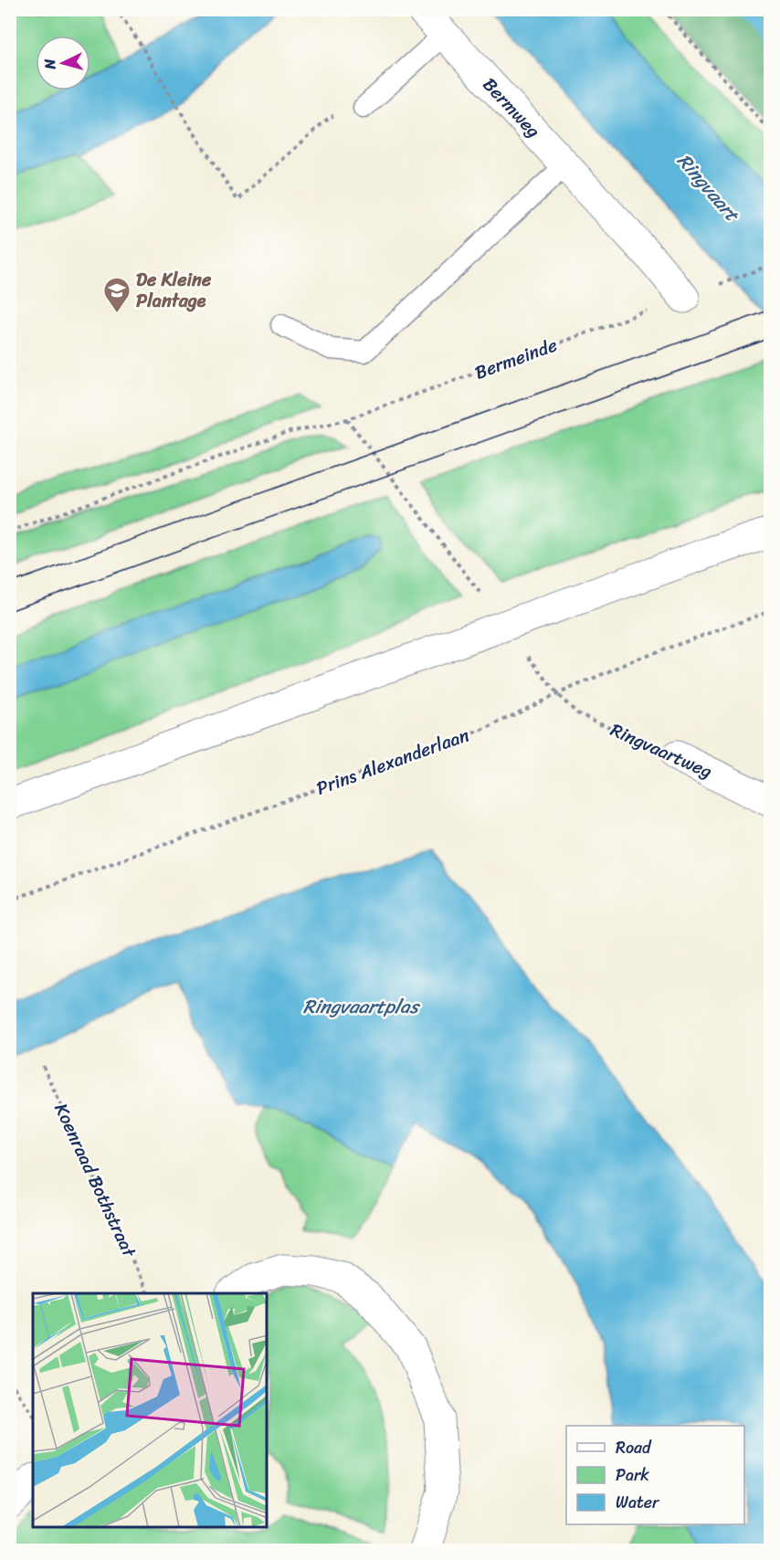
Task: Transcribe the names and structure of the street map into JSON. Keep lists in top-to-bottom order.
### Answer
{
  "streets": {
    "street": ["Bermweg", "Ringvaartweg"],
    "path": ["Bermeinde", "Prins Alexanderlaan", "Koenraad Bothstraat"]
  },
  "crossings": [
    ["Bermweg", "Bermeinde"],
    ["Ringvaartweg", "Prins Alexanderlaan"]
  ],
  "water": ["Ringvaart", "Ringvaartplas"],
  "places": {
    "school or university": ["De Kleine Plantage"]
  },
  "legend": ["Road", "Park", "Water"],
  "north": "left"
}
